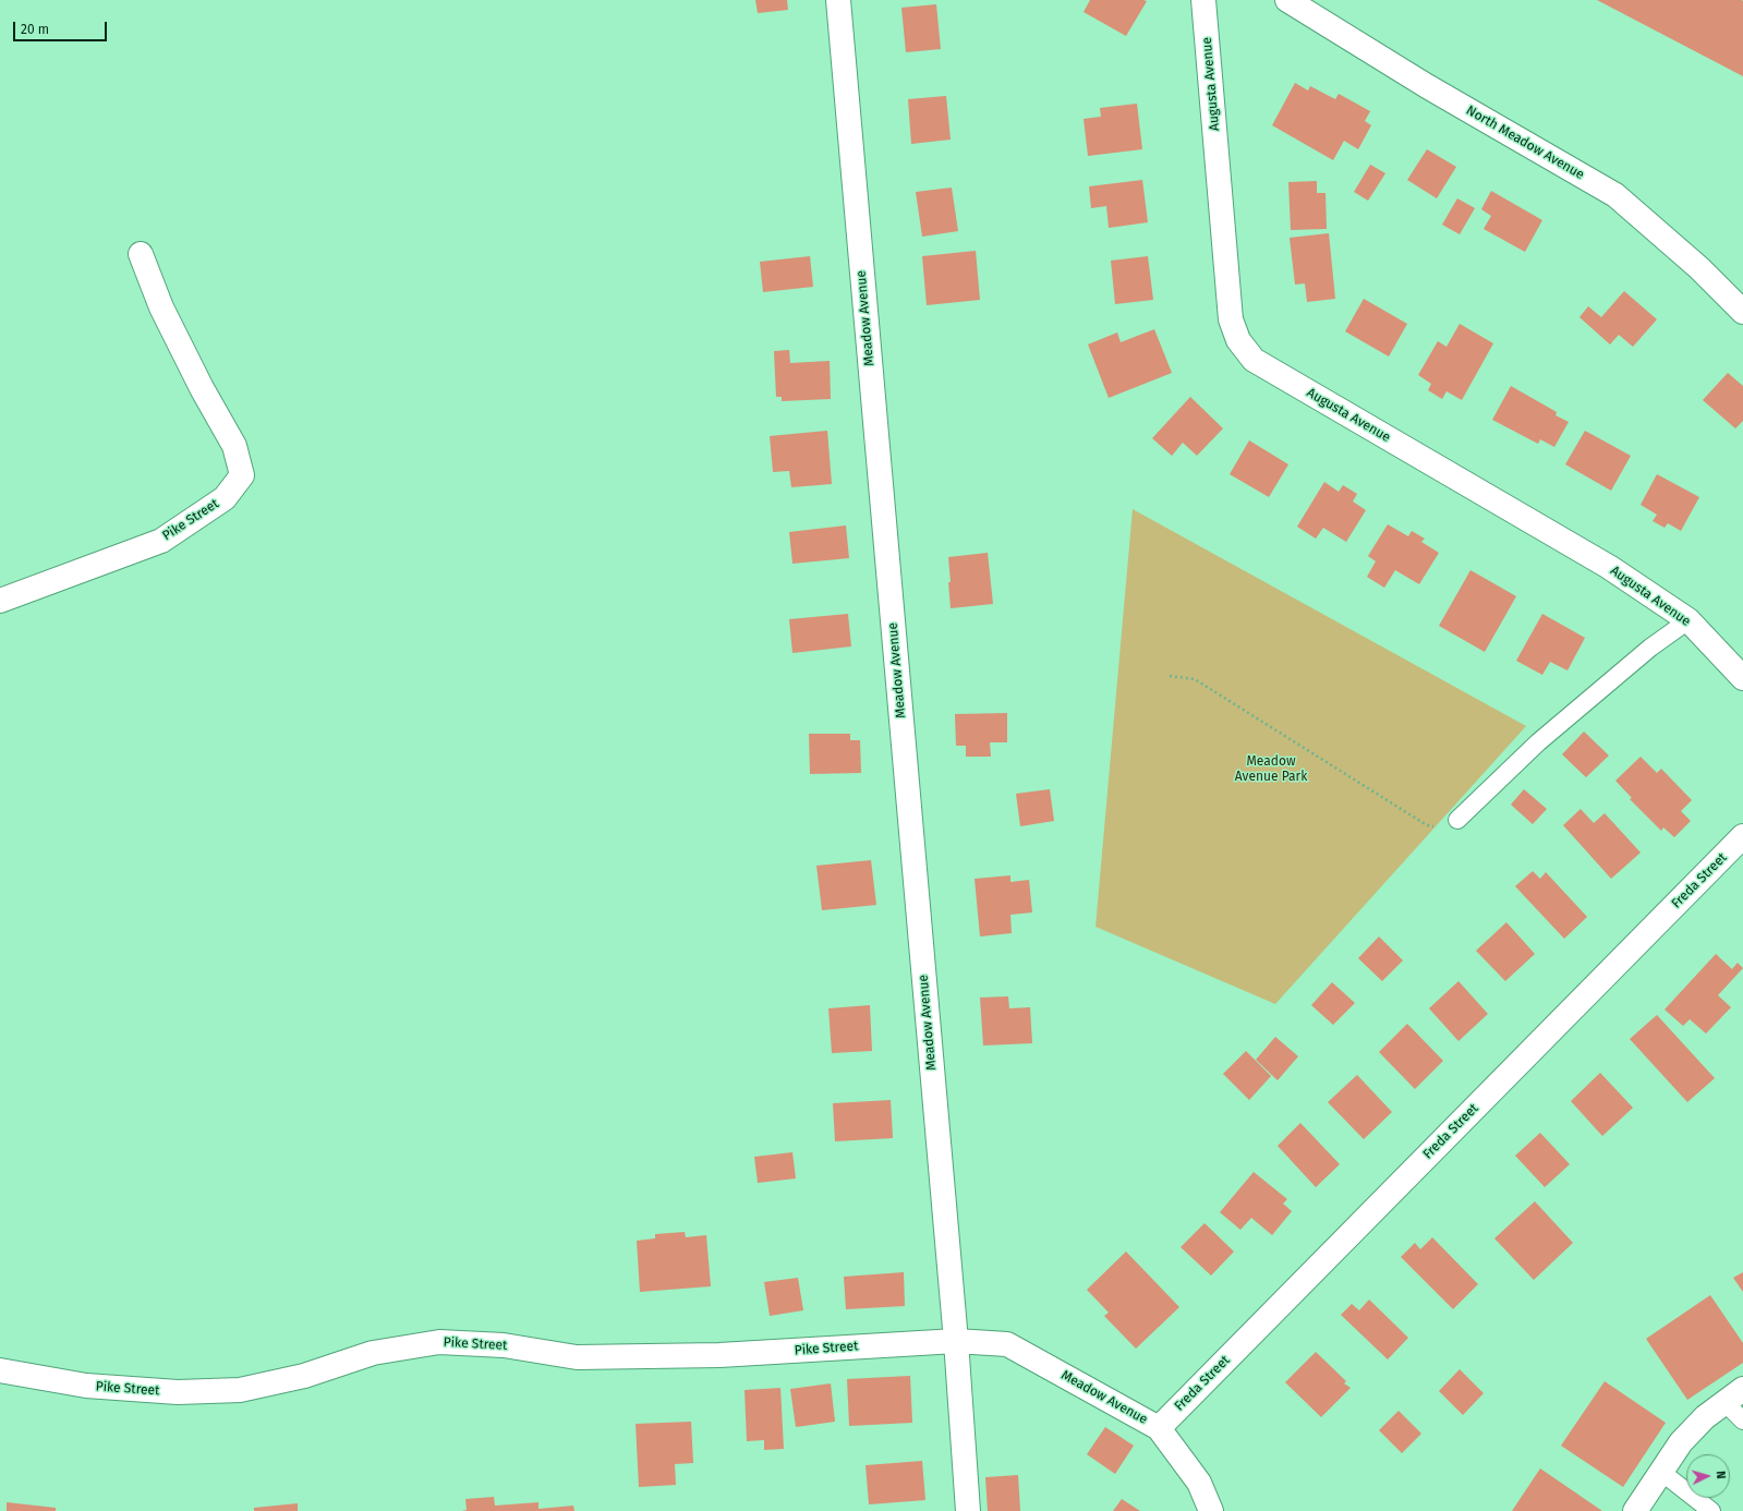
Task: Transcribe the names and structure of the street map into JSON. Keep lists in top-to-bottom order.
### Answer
{
  "streets": {
    "street": [
      "Augusta Avenue",
      "North Meadow Avenue",
      "Meadow Avenue",
      "Pike Street",
      "Freda Street"
    ]
  },
  "crossings": [
    ["Meadow Avenue", "Pike Street"],
    ["Meadow Avenue", "Freda Street"]
  ],
  "parks": ["Meadow Avenue Park"],
  "scale_bar": "20 m",
  "north": "right"
}
